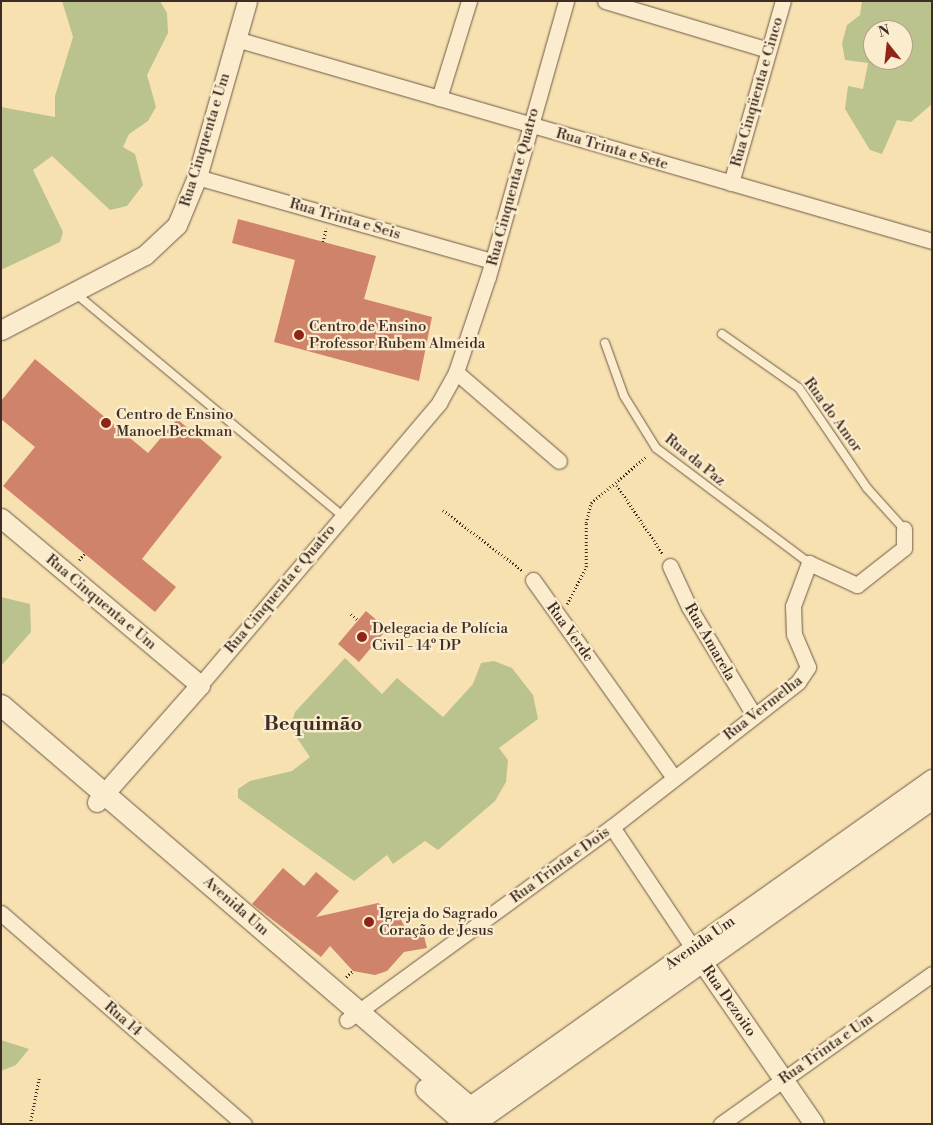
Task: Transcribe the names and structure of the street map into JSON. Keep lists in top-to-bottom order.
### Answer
{
  "streets": {
    "main road": ["Avenida Um"],
    "street": [
      "Rua Cinqüenta e Cinco",
      "Rua Cinquenta e Um",
      "Rua Trinta e Sete",
      "Rua Cinquenta e Quatro",
      "Rua Trinta e Seis",
      "Rua Verde",
      "Rua Amarela",
      "Rua Vermelha",
      "Rua Trinta e Dois",
      "Rua Dezoito",
      "Rua 14",
      "Rua Trinta e Um"
    ],
    "lane": ["Rua do Amor", "Rua da Paz"]
  },
  "crossings": [
    ["Rua Cinqüenta e Cinco", "Rua Trinta e Sete"],
    ["Rua Cinquenta e Um", "Rua Trinta e Sete"],
    ["Rua Cinquenta e Um", "Rua Cinquenta e Quatro"],
    ["Rua Cinquenta e Um", "Rua Trinta e Seis"],
    ["Rua Trinta e Sete", "Rua Cinquenta e Quatro"],
    ["Rua Cinquenta e Quatro", "Rua Trinta e Seis"],
    ["Rua Cinquenta e Quatro", "Avenida Um"],
    ["Rua da Paz", "Rua Vermelha"],
    ["Rua Verde", "Rua Vermelha"],
    ["Rua Verde", "Rua Trinta e Dois"],
    ["Rua Amarela", "Rua Vermelha"],
    ["Rua Vermelha", "Rua Trinta e Dois"],
    ["Rua Trinta e Dois", "Avenida Um"],
    ["Rua Trinta e Dois", "Rua Dezoito"],
    ["Avenida Um", "Rua Dezoito"],
    ["Rua Dezoito", "Rua Trinta e Um"]
  ],
  "districts": ["Bequimão"],
  "places": [
    "Centro de Ensino Professor Rubem Almeida",
    "Centro de Ensino Manoel Beckman",
    "Delegacia de Polícia Civil - 14º DP",
    "Igreja do Sagrado Coração de Jesus"
  ],
  "north": "top"
}
